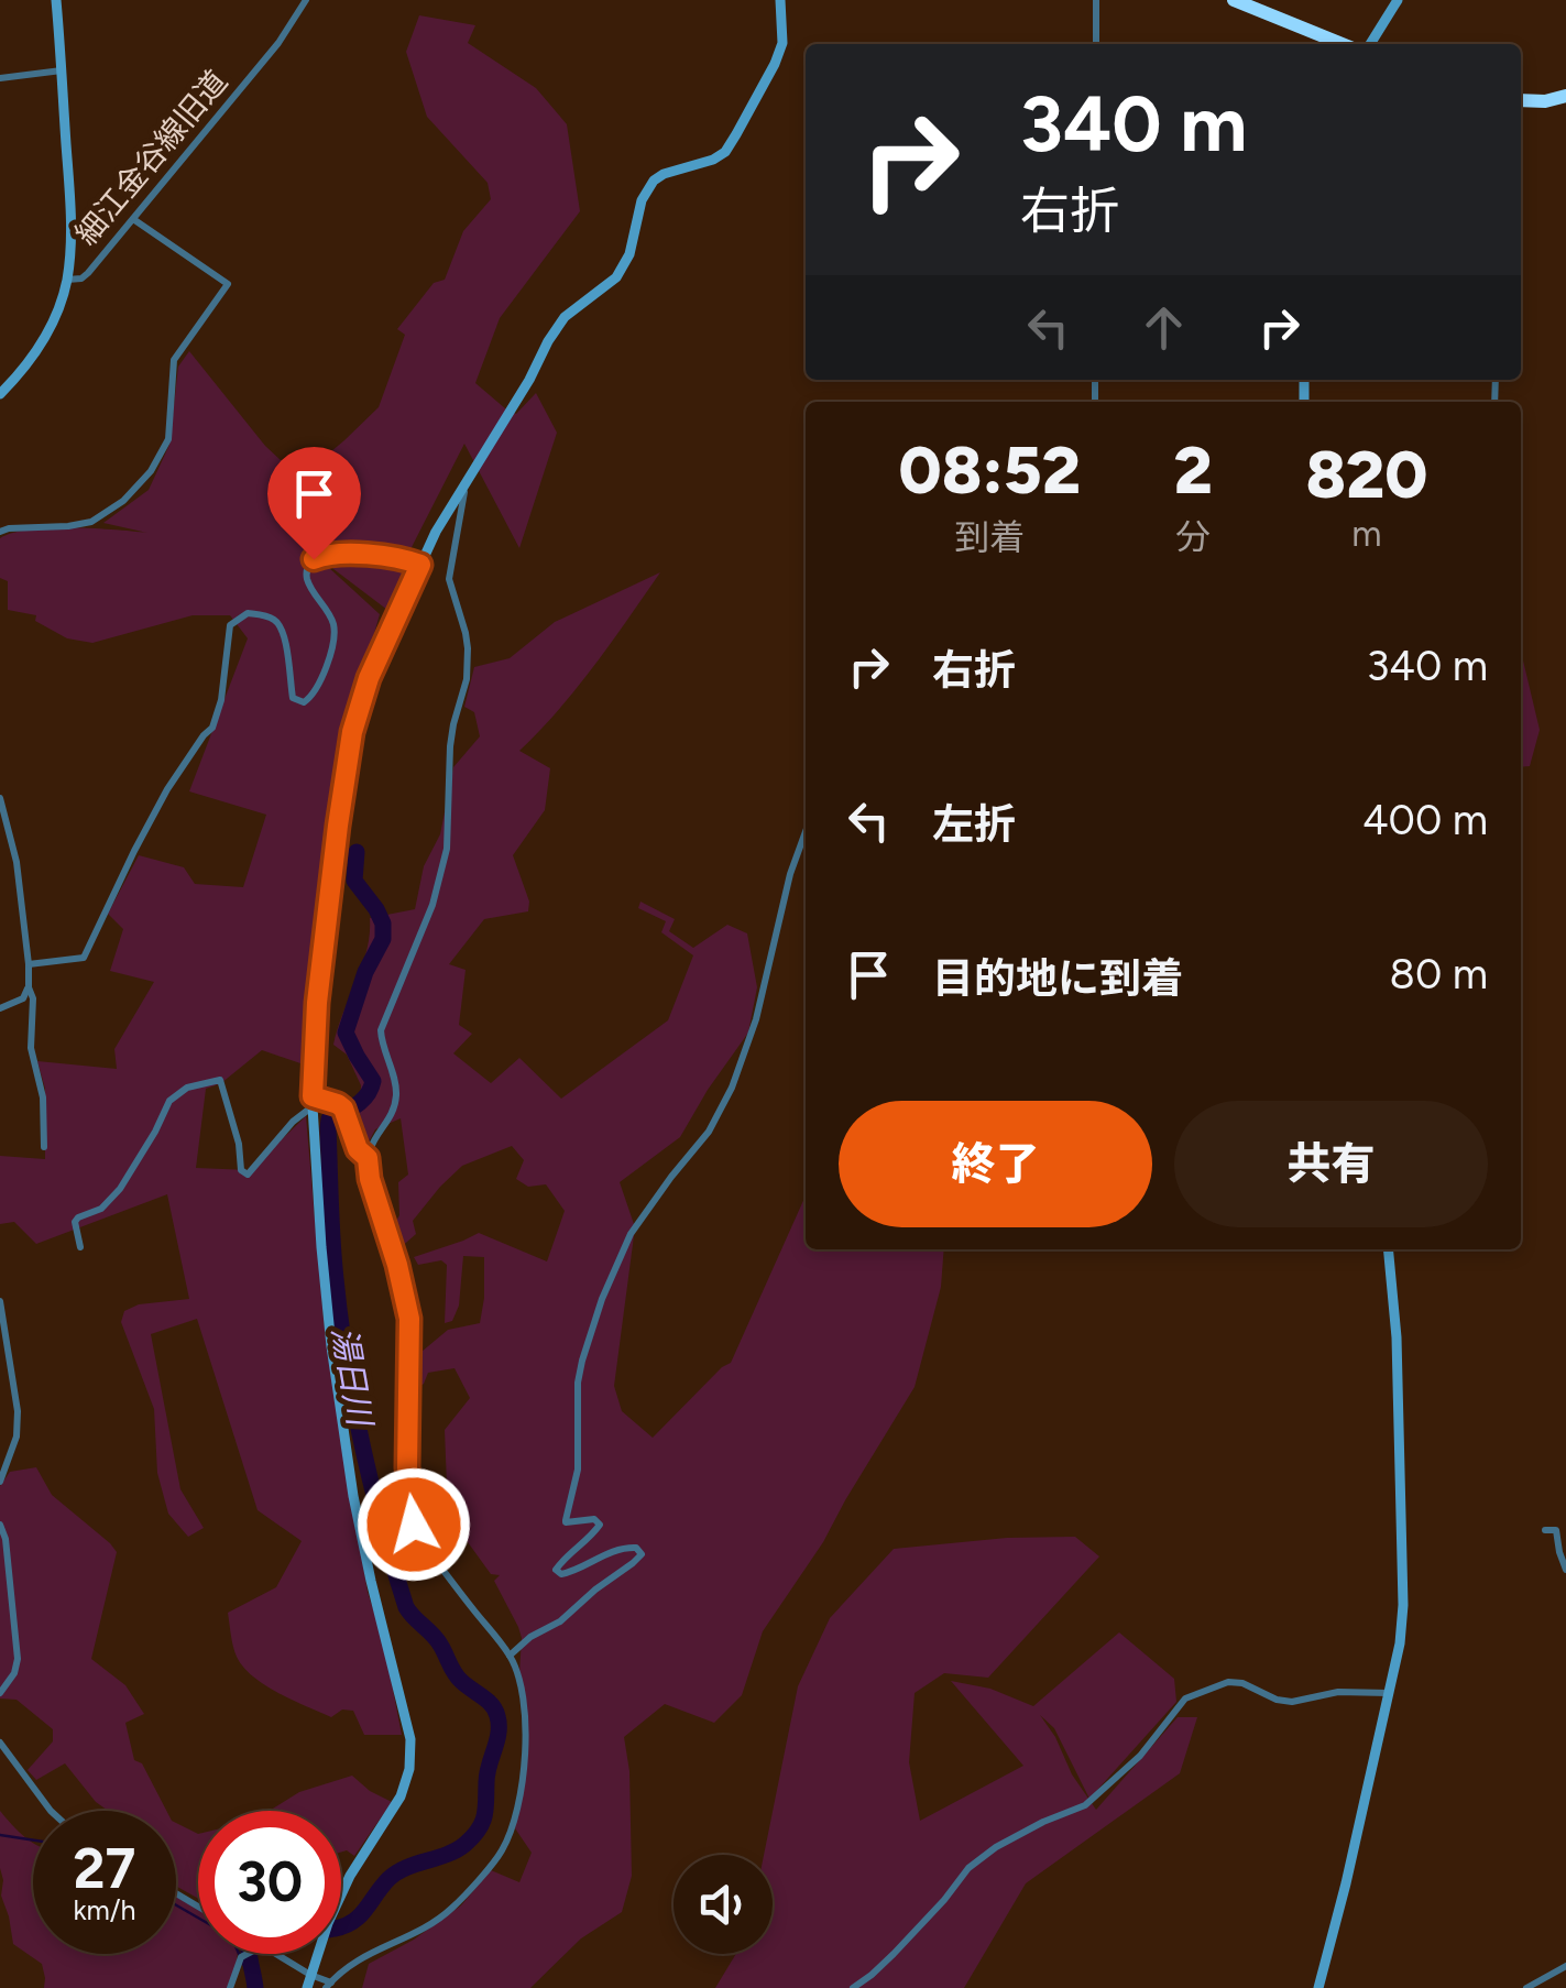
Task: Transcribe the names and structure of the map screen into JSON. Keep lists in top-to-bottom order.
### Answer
{
  "streets": {
    "street": ["細江金谷線旧道"]
  },
  "water": ["湯日川"],
  "page": {
    "turn": ["340 m", "右折"],
    "eta": [
      "08:52",
      "到着",
      "2",
      "分",
      "820",
      "m"
    ],
    "list": [
      {
        "name": "右折",
        "value": "340 m"
      },
      {
        "name": "左折",
        "value": "400 m"
      },
      {
        "name": "目的地に到着",
        "value": "80 m"
      }
    ],
    "buttons": ["終了", "共有"],
    "speed": "27 km/h",
    "limit": "30"
  }
}
